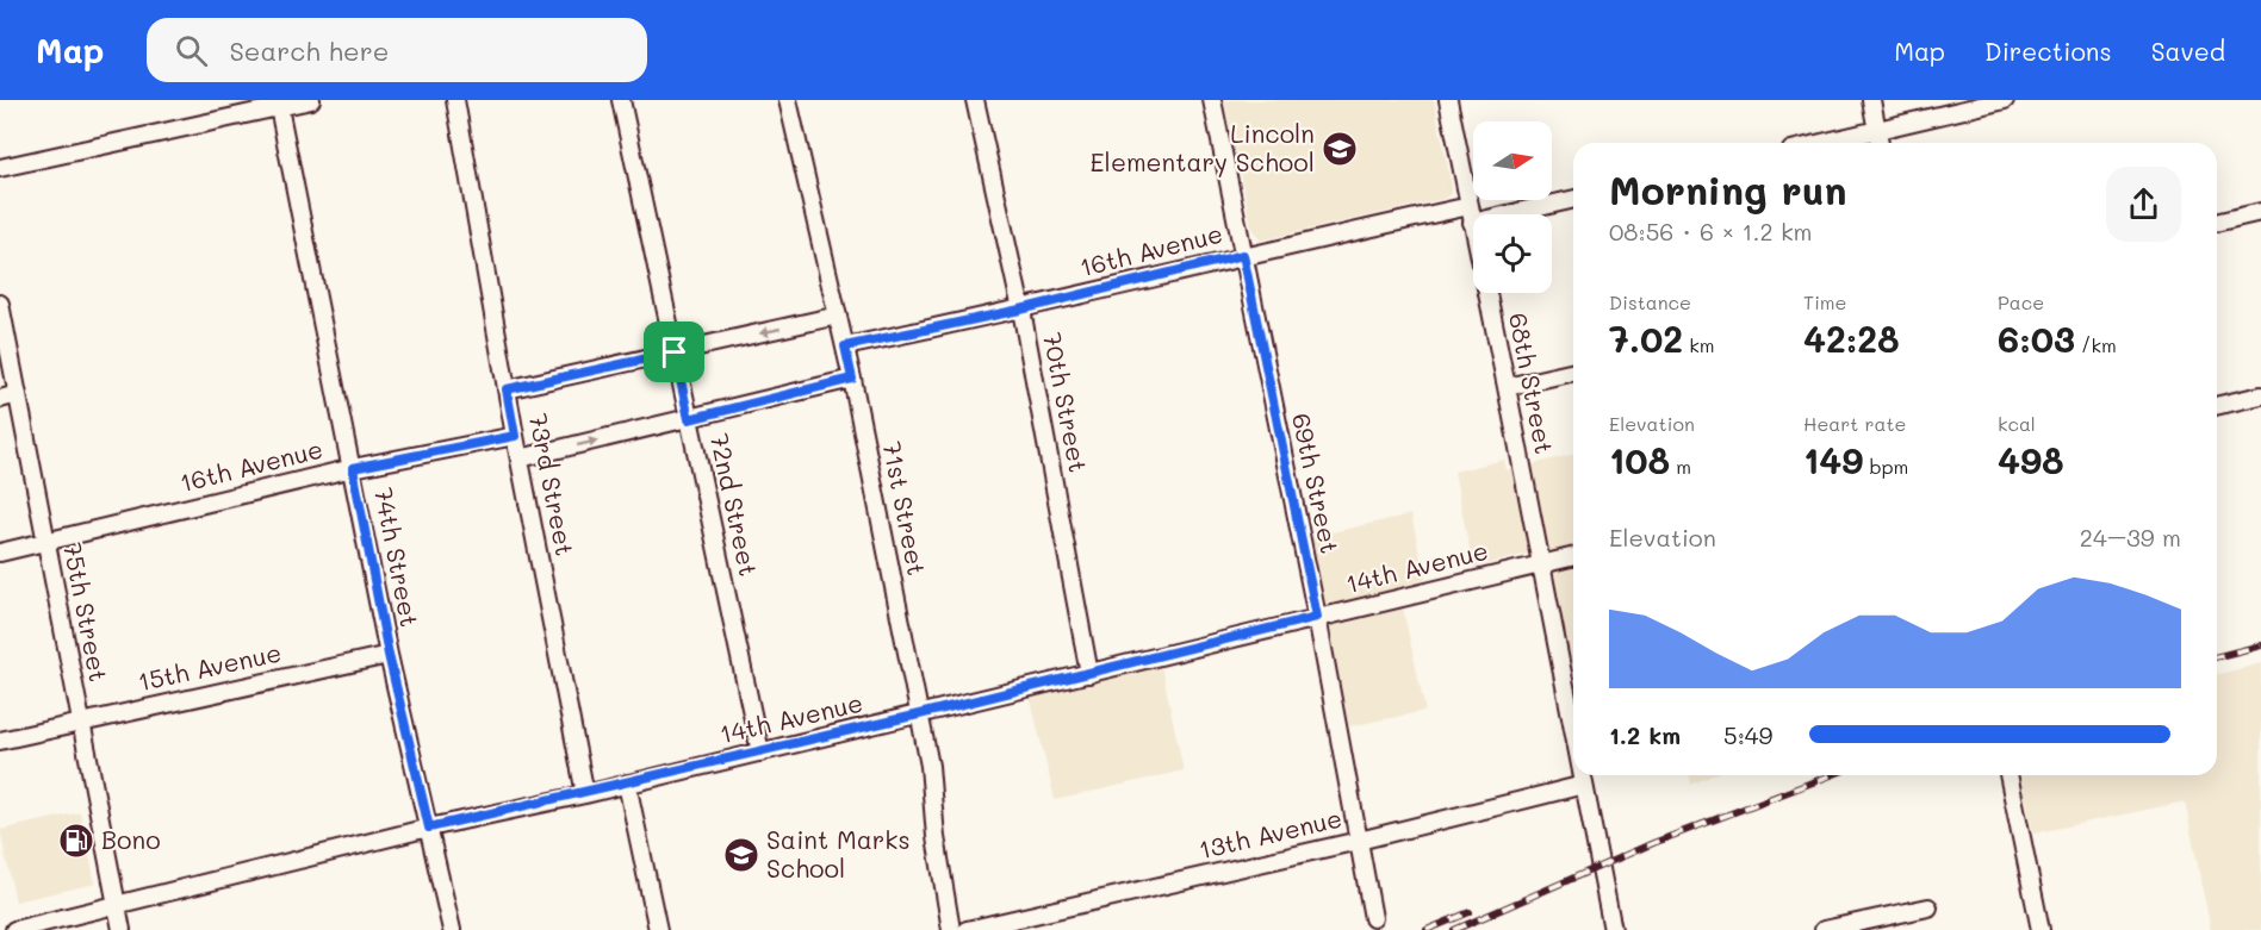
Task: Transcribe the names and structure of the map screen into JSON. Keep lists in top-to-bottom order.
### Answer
{
  "streets": {
    "street": [
      "16th Avenue",
      "68th Street",
      "70th Street",
      "69th Street",
      "73rd Street",
      "72nd Street",
      "71st Street",
      "74th Street",
      "14th Avenue",
      "75th Street",
      "15th Avenue",
      "13th Avenue"
    ]
  },
  "crossings": [
    ["16th Avenue", "68th Street"],
    ["16th Avenue", "70th Street"],
    ["16th Avenue", "69th Street"],
    ["16th Avenue", "73rd Street"],
    ["16th Avenue", "71st Street"],
    ["16th Avenue", "74th Street"],
    ["16th Avenue", "75th Street"],
    ["68th Street", "14th Avenue"],
    ["68th Street", "13th Avenue"],
    ["70th Street", "14th Avenue"],
    ["69th Street", "14th Avenue"],
    ["69th Street", "13th Avenue"],
    ["73rd Street", "14th Avenue"],
    ["72nd Street", "14th Avenue"],
    ["71st Street", "14th Avenue"],
    ["74th Street", "14th Avenue"],
    ["74th Street", "15th Avenue"],
    ["14th Avenue", "75th Street"],
    ["75th Street", "15th Avenue"]
  ],
  "places": {
    "school or university": ["Lincoln Elementary School", "Saint Marks School"],
    "fuel station": ["Bono"]
  },
  "north": "right",
  "page": {
    "header": "Map",
    "search": "Search here",
    "nav": ["Map", "Directions", "Saved"],
    "heading": ["Morning run", "08:56 · 6 × 1.2 km"],
    "stats": [
      ["Distance", "7.02 km"],
      ["Time", "42:28"],
      ["Pace", "6:03 /km"],
      ["Elevation", "108 m"],
      ["Heart rate", "149 bpm"],
      ["kcal", "498"]
    ],
    "chart": ["Elevation", "24–39 m"],
    "list": [
      {
        "name": "1.2 km",
        "note": "5:49"
      }
    ]
  }
}
